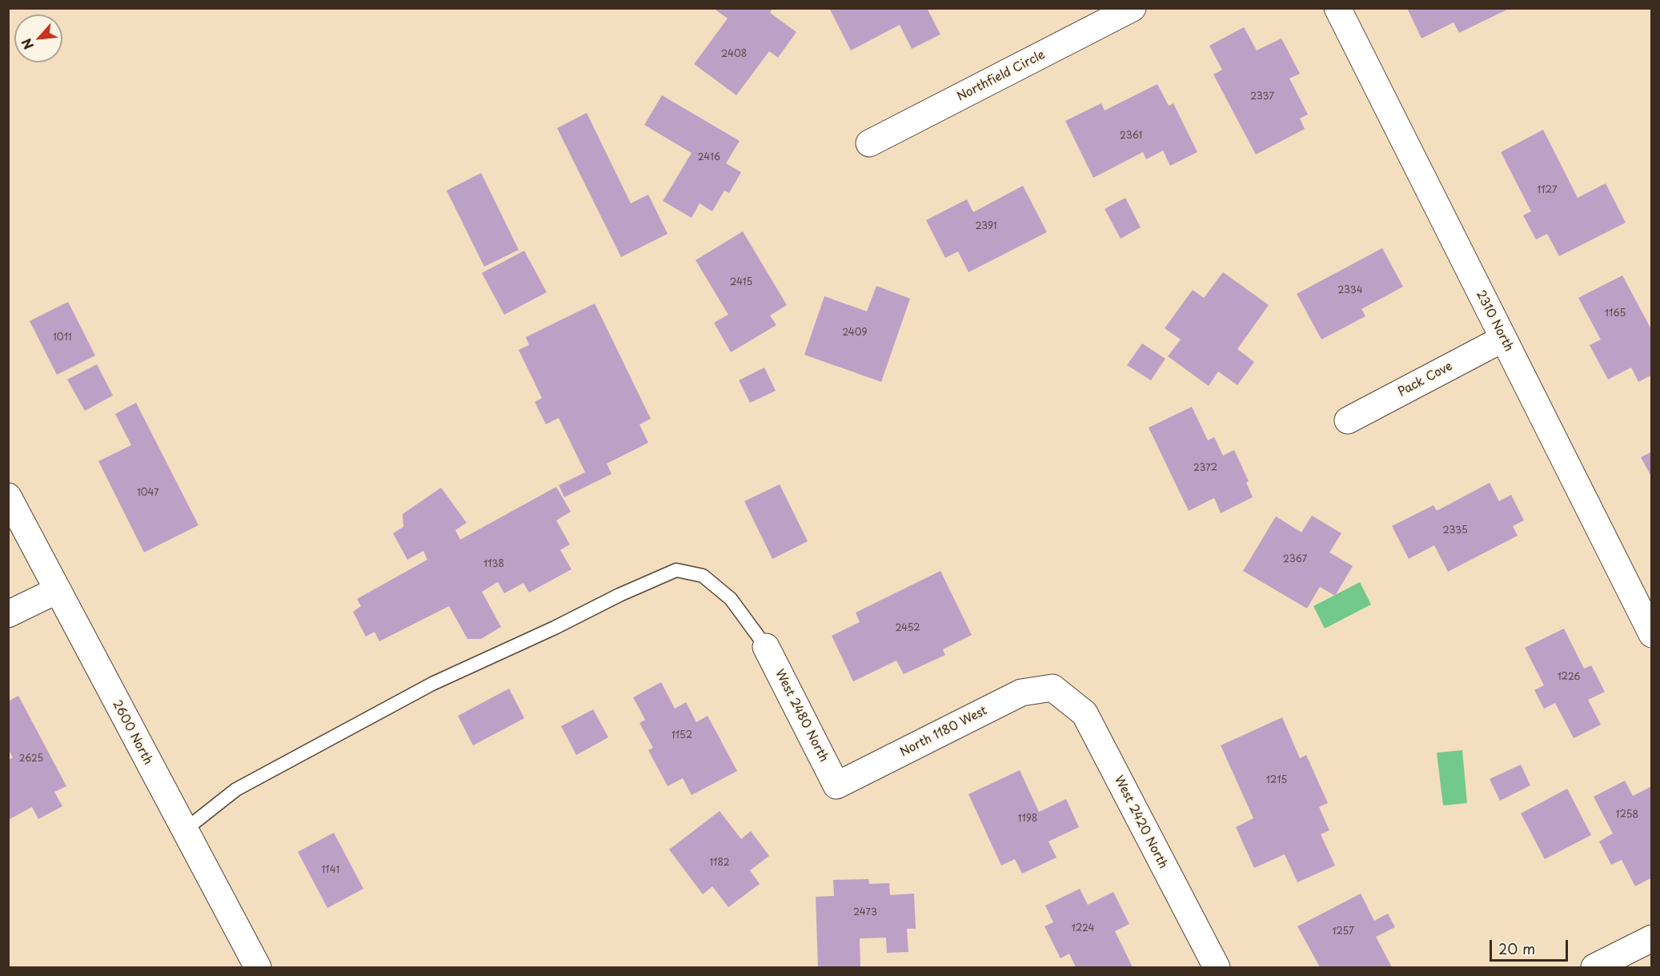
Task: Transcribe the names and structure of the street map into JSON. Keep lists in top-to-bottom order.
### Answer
{
  "streets": {
    "street": [
      "Northfield Circle",
      "2310 North",
      "Pack Cove",
      "West 2480 North",
      "North 1180 West",
      "2600 North",
      "West 2420 North"
    ]
  },
  "crossings": [
    ["2310 North", "Pack Cove"],
    ["West 2480 North", "North 1180 West"],
    ["North 1180 West", "West 2420 North"]
  ],
  "house_numbers": [
    "2408",
    "2337",
    "2361",
    "2416",
    "1127",
    "2391",
    "2415",
    "2334",
    "1165",
    "2409",
    "1011",
    "2372",
    "1047",
    "2335",
    "2367",
    "1138",
    "2452",
    "1226",
    "1152",
    "2625",
    "1215",
    "1258",
    "1198",
    "1182",
    "1141",
    "2473",
    "1224",
    "1257"
  ],
  "scale_bar": "20 m",
  "north": "bottom left"
}
